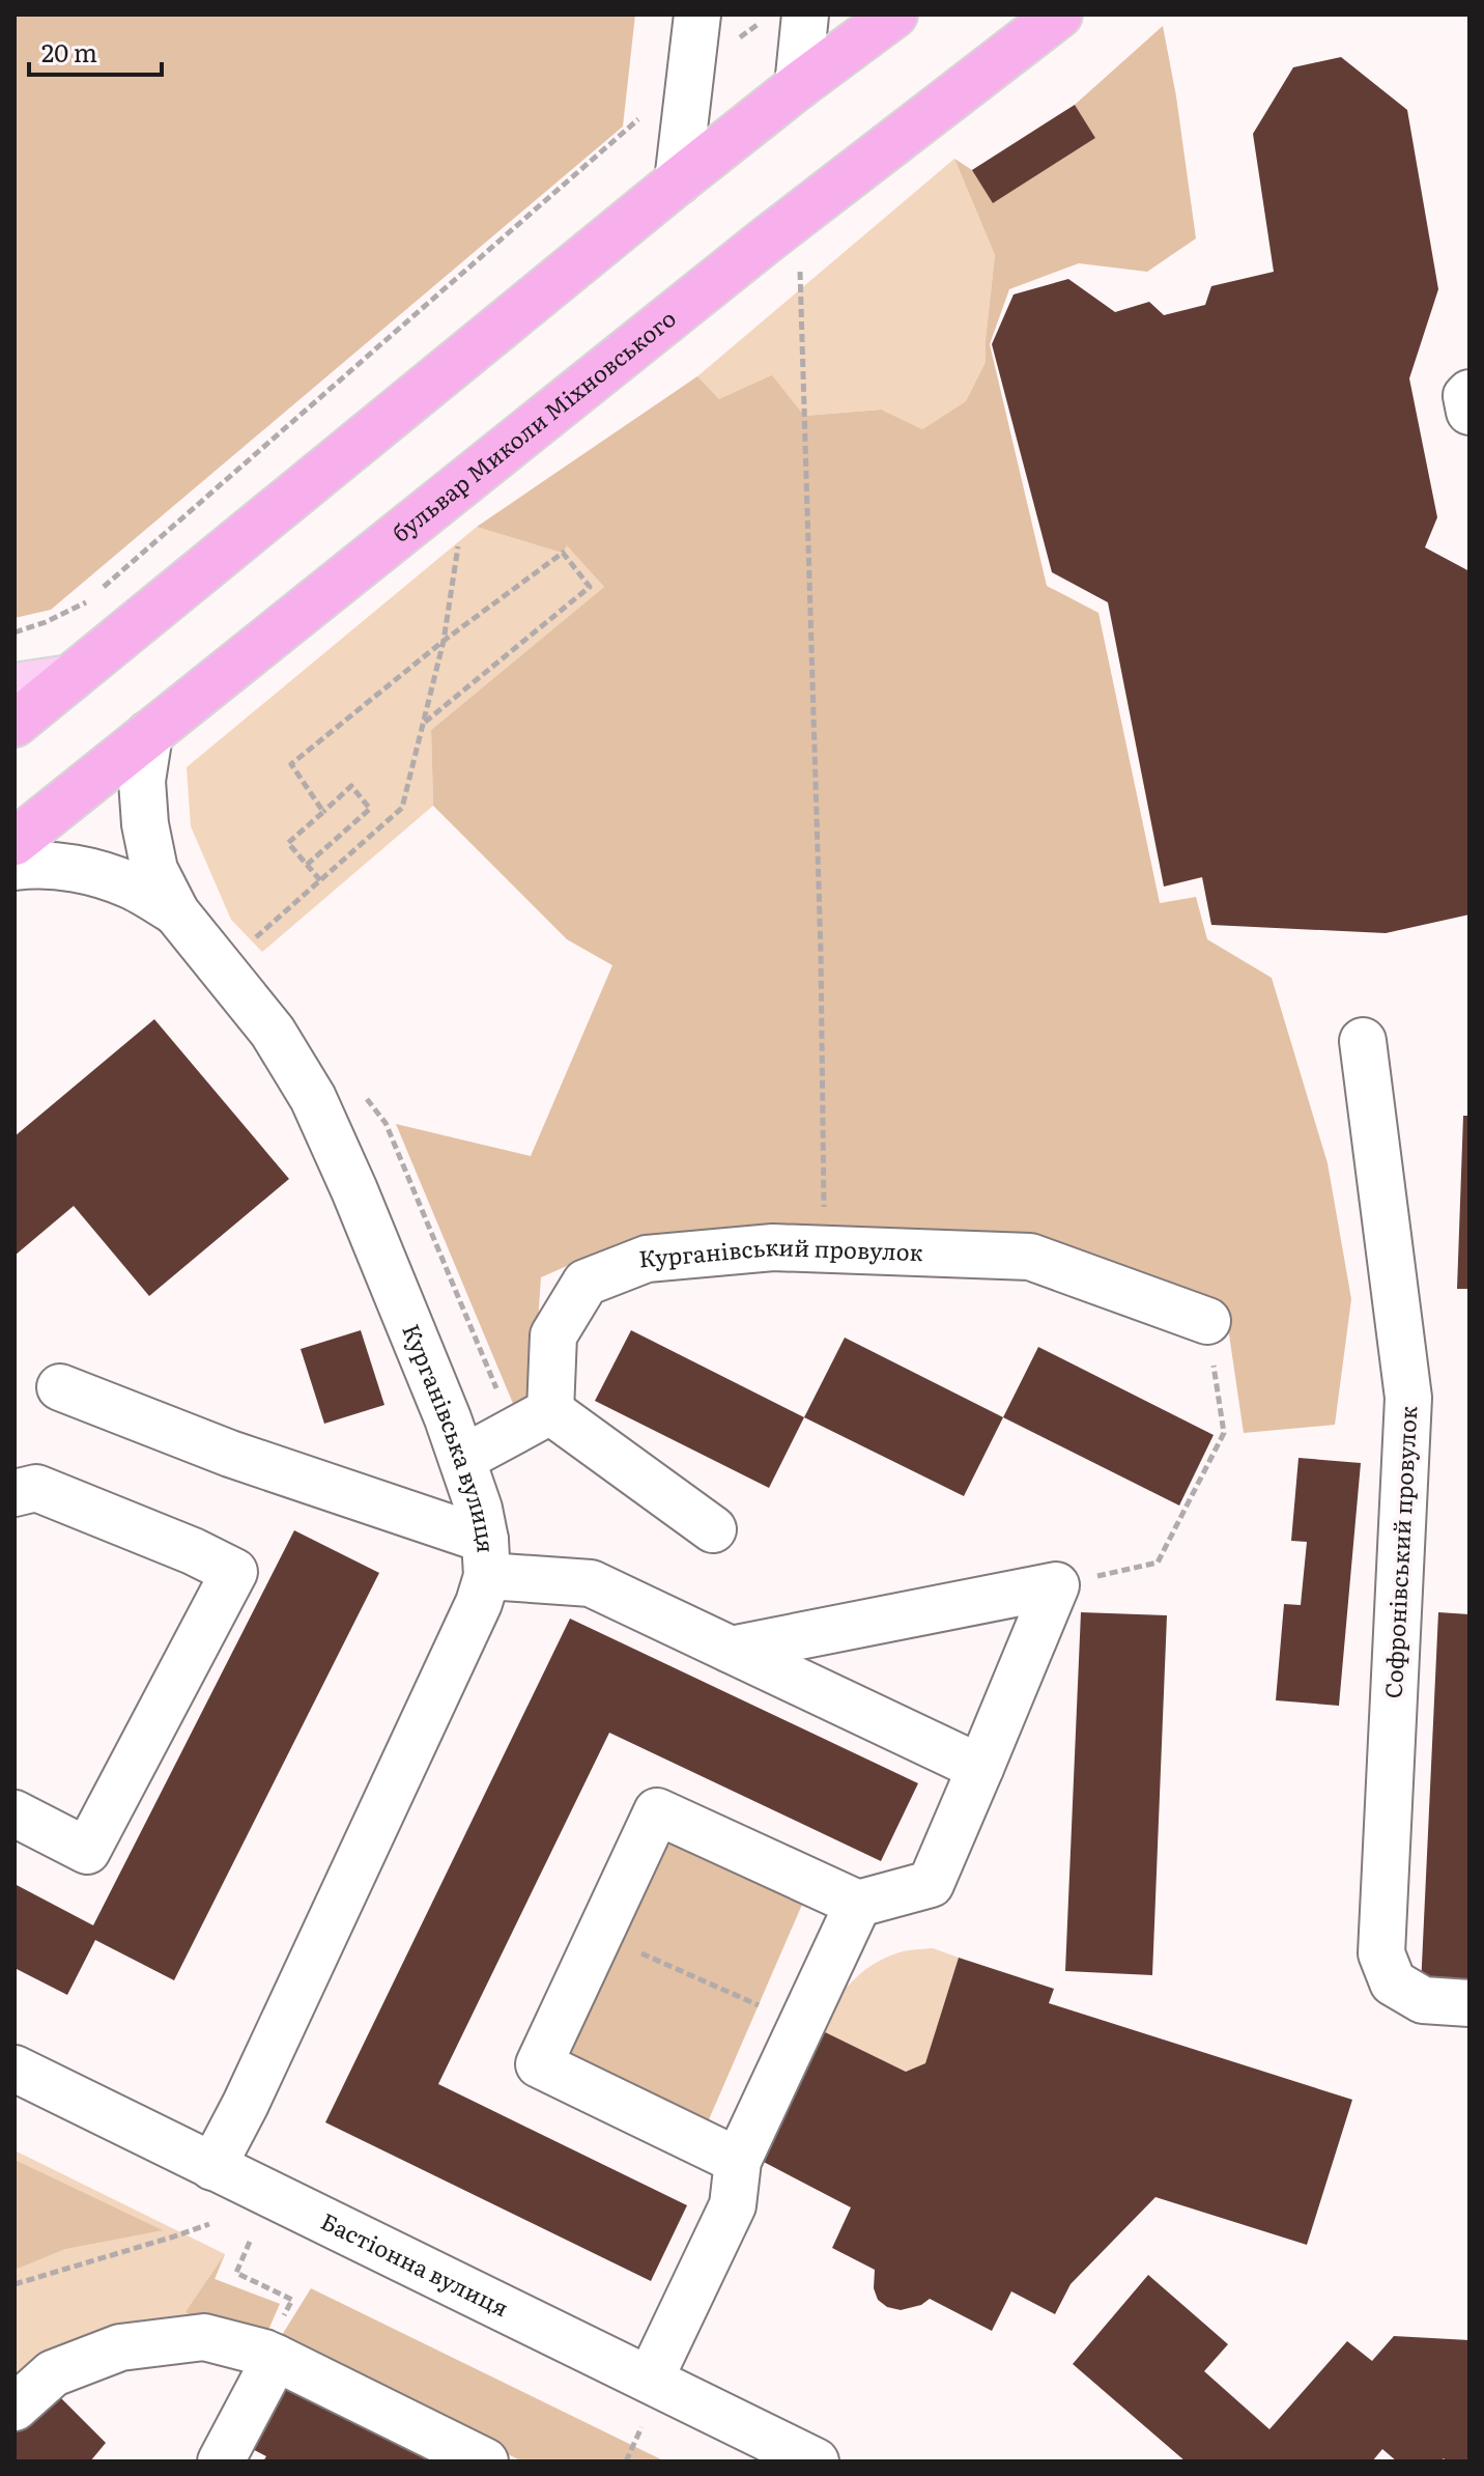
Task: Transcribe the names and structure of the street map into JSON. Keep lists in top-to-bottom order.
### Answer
{
  "streets": {
    "highway": ["бульвар Миколи Міхновського"],
    "street": [
      "Курганівський провулок",
      "Курганівська вулиця",
      "Софронівський провулок",
      "Бастіонна вулиця"
    ]
  },
  "crossings": [
    ["бульвар Миколи Міхновського", "Курганівська вулиця"],
    ["Курганівська вулиця", "Бастіонна вулиця"]
  ],
  "scale_bar": "20 m"
}
